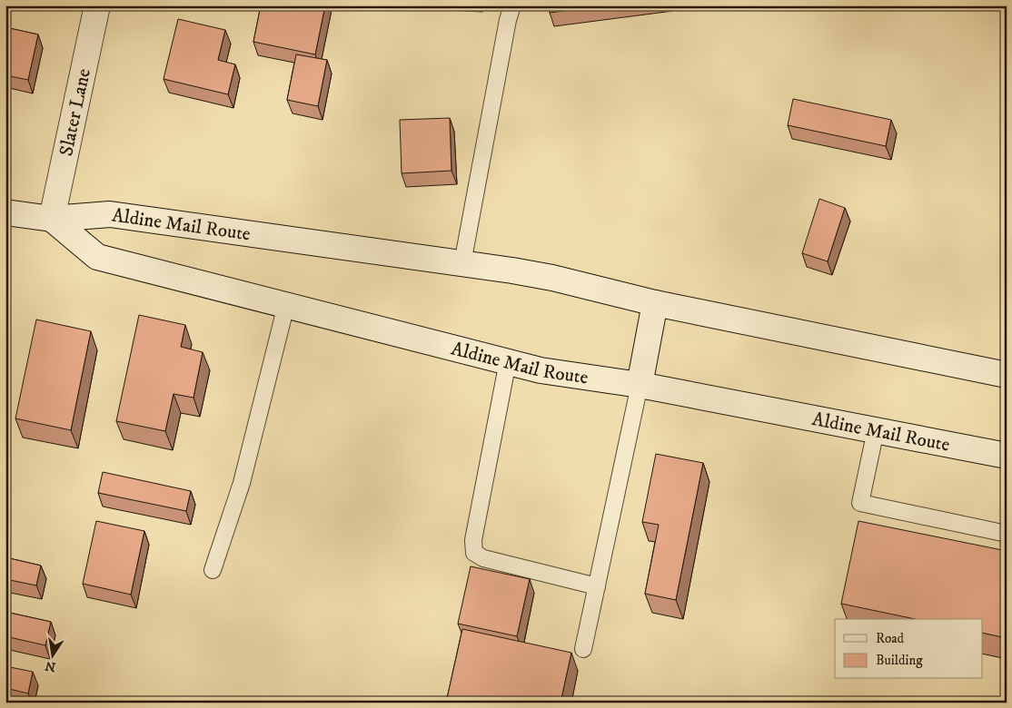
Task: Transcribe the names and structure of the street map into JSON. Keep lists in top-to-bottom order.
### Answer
{
  "streets": {
    "main road": ["Slater Lane", "Aldine Mail Route"]
  },
  "crossings": [
    ["Slater Lane", "Aldine Mail Route"]
  ],
  "legend": ["Road", "Building"],
  "north": "bottom"
}
